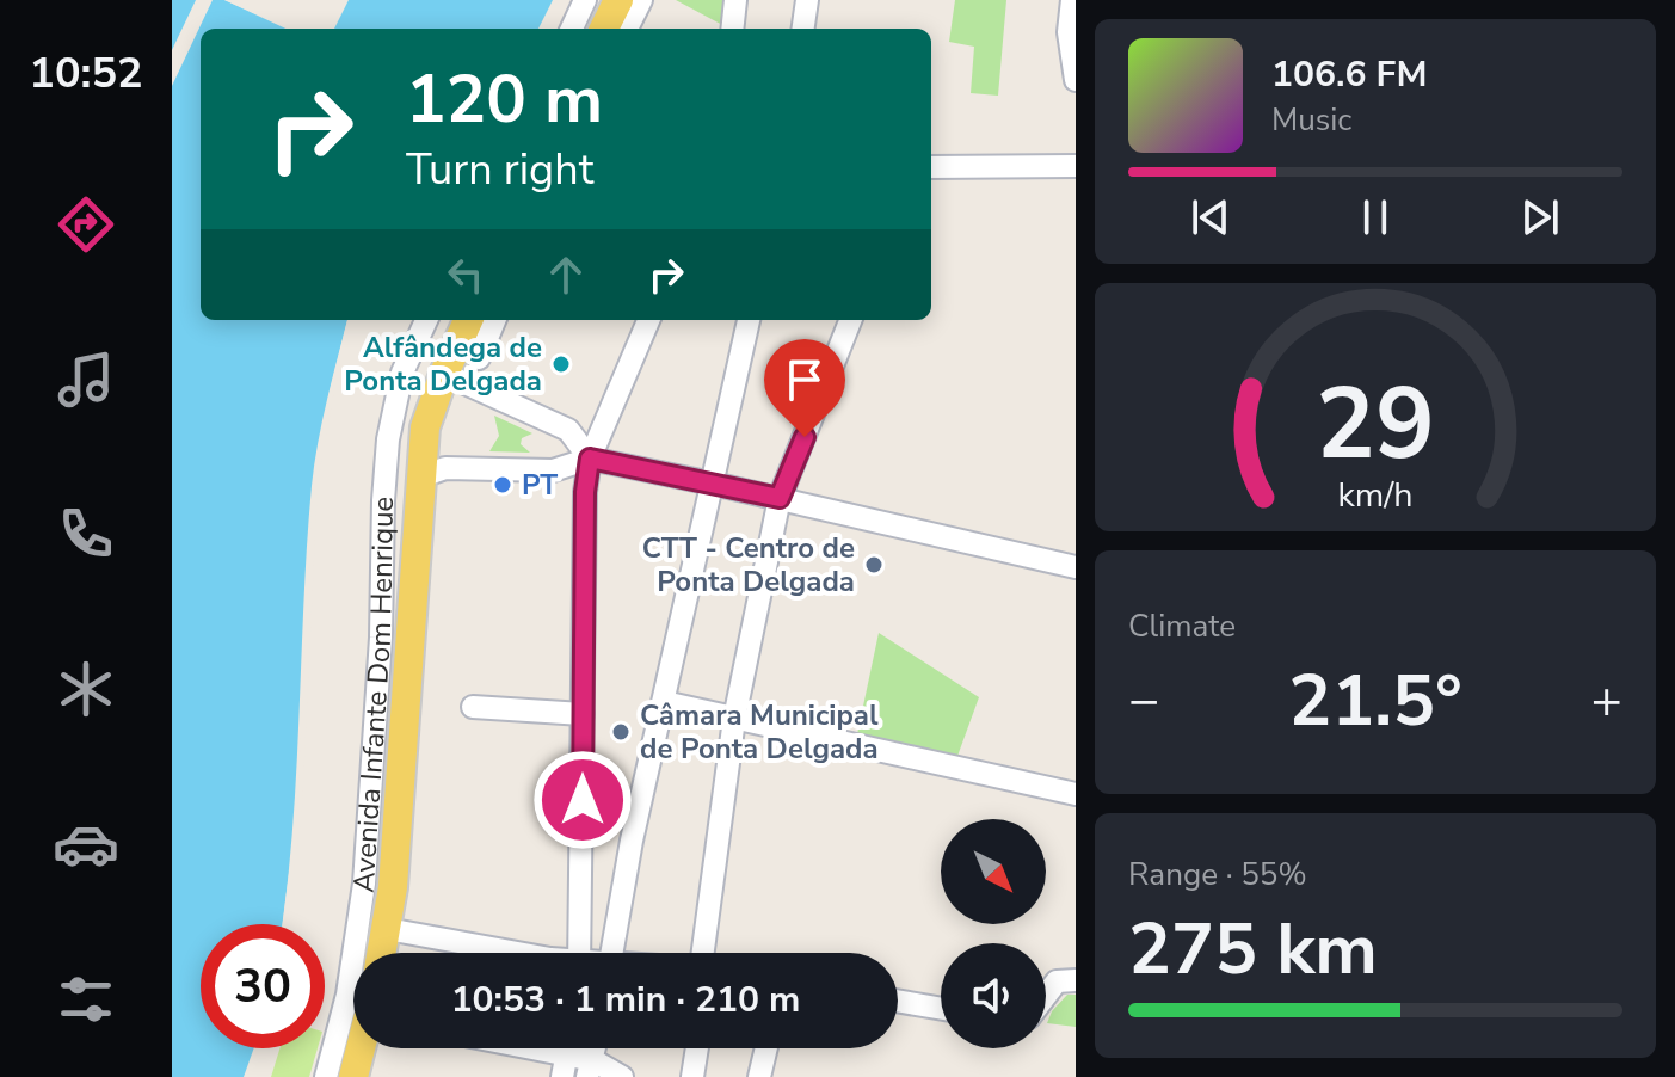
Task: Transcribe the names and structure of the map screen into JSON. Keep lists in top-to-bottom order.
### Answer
{
  "streets": {
    "main road": ["Avenida Infante Dom Henrique"]
  },
  "places": [
    "Alfândega de Ponta Delgada",
    "PT",
    "CTT - Centro de Ponta Delgada",
    "Câmara Municipal de Ponta Delgada"
  ],
  "north": "bottom right",
  "page": {
    "tabs": "10:52",
    "turn": ["120 m", "Turn right"],
    "song": ["106.6 FM", "Music"],
    "tile": [
      "Climate",
      ["Range · 55%", "275 km"]
    ],
    "heat": ["−", "21.5°", "+"],
    "limit": "30",
    "trip": "10:53 · 1 min · 210 m",
    "gauge": ["29", "km/h"]
  }
}
